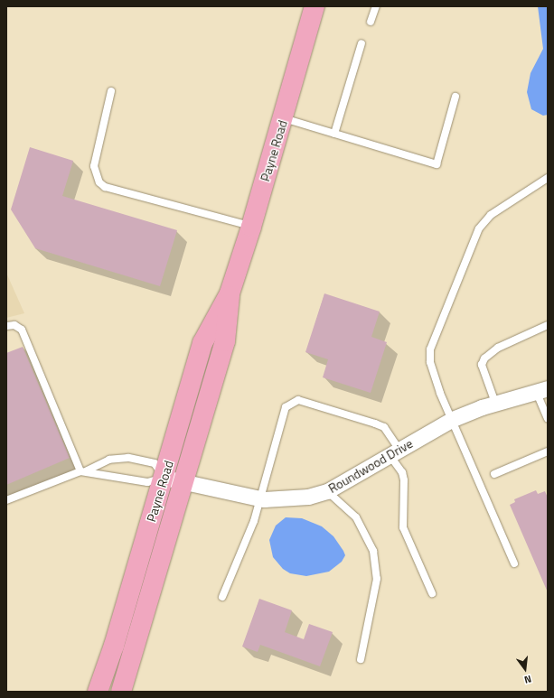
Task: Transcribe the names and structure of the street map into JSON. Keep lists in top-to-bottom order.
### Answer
{
  "streets": {
    "main road": ["Payne Road"],
    "street": ["Roundwood Drive"]
  },
  "crossings": [
    ["Payne Road", "Roundwood Drive"]
  ],
  "north": "bottom"
}
